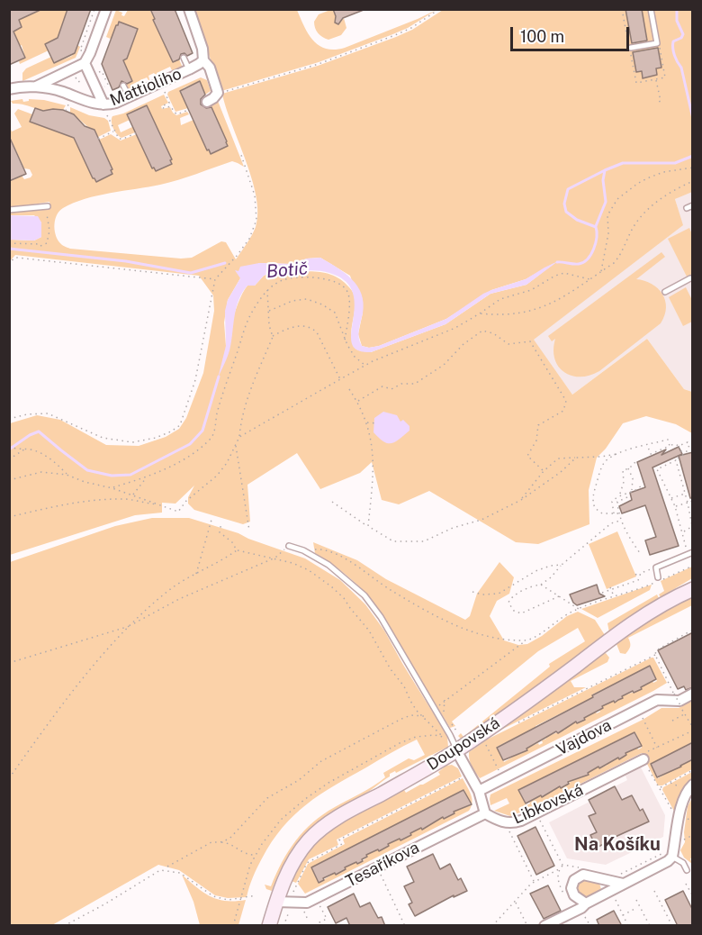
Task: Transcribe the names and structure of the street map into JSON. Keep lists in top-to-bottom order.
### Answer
{
  "streets": {
    "street": [
      "Mattioliho",
      "Vajdova",
      "Doupovská",
      "Libkovská",
      "Tesaříkova"
    ]
  },
  "crossings": [
    ["Doupovská", "Tesaříkova"],
    ["Libkovská", "Tesaříkova"]
  ],
  "districts": ["Na Košíku"],
  "water": ["Botič"],
  "scale_bar": "100 m"
}
